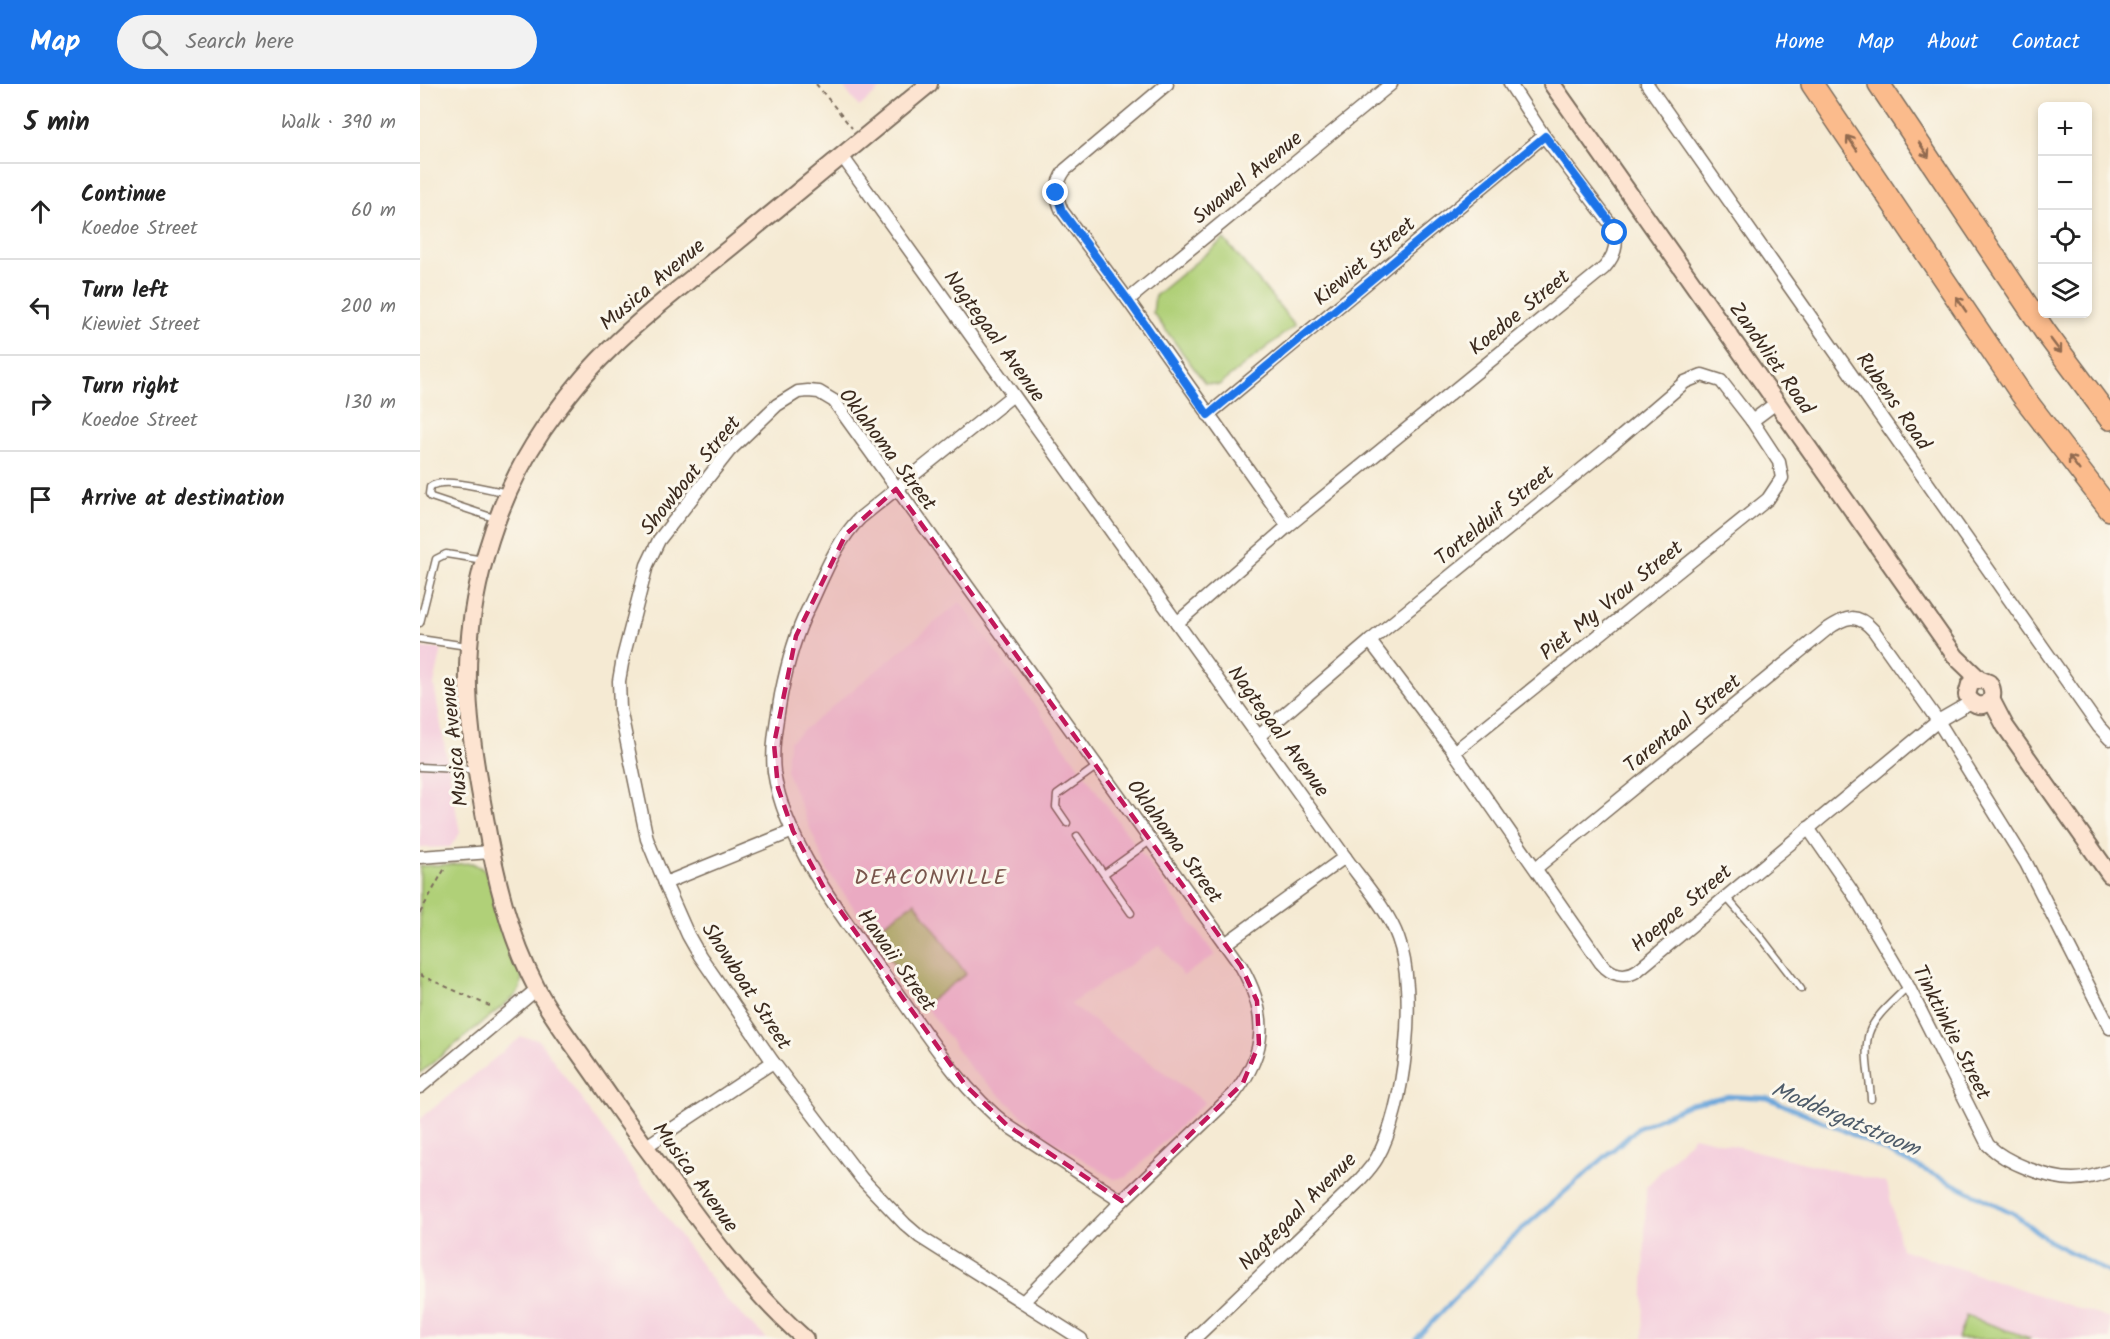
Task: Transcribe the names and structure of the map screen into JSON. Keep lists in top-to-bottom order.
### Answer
{
  "streets": {
    "street": [
      "Swawel Avenue",
      "Kiewiet Street",
      "Musica Avenue",
      "Koedoe Street",
      "Nagtegaal Avenue",
      "Zandvliet Road",
      "Rubens Road",
      "Oklahoma Street",
      "Showboat Street",
      "Tortelduif Street",
      "Piet My Vrou Street",
      "Tarentaal Street",
      "Hoepoe Street",
      "Hawaii Street",
      "Tinktinkie Street"
    ]
  },
  "crossings": [
    ["Kiewiet Street", "Koedoe Street"],
    ["Musica Avenue", "Nagtegaal Avenue"],
    ["Koedoe Street", "Nagtegaal Avenue"],
    ["Nagtegaal Avenue", "Tortelduif Street"],
    ["Nagtegaal Avenue", "Hawaii Street"],
    ["Zandvliet Road", "Hoepoe Street"],
    ["Oklahoma Street", "Showboat Street"],
    ["Oklahoma Street", "Hawaii Street"],
    ["Tortelduif Street", "Piet My Vrou Street"],
    ["Tortelduif Street", "Hoepoe Street"],
    ["Piet My Vrou Street", "Hoepoe Street"],
    ["Tarentaal Street", "Hoepoe Street"],
    ["Hoepoe Street", "Tinktinkie Street"]
  ],
  "districts": ["DEACONVILLE"],
  "water": ["Moddergatstroom"],
  "page": {
    "header": "Map",
    "search": "Search here",
    "nav": [
      "Home",
      "Map",
      "About",
      "Contact"
    ],
    "heading": ["5 min", "Walk · 390 m"],
    "map_buttons": ["+", "−"],
    "list": [
      ["Continue", "Koedoe Street", "60 m"],
      ["Turn left", "Kiewiet Street", "200 m"],
      ["Turn right", "Koedoe Street", "130 m"],
      "Arrive at destination"
    ]
  }
}
